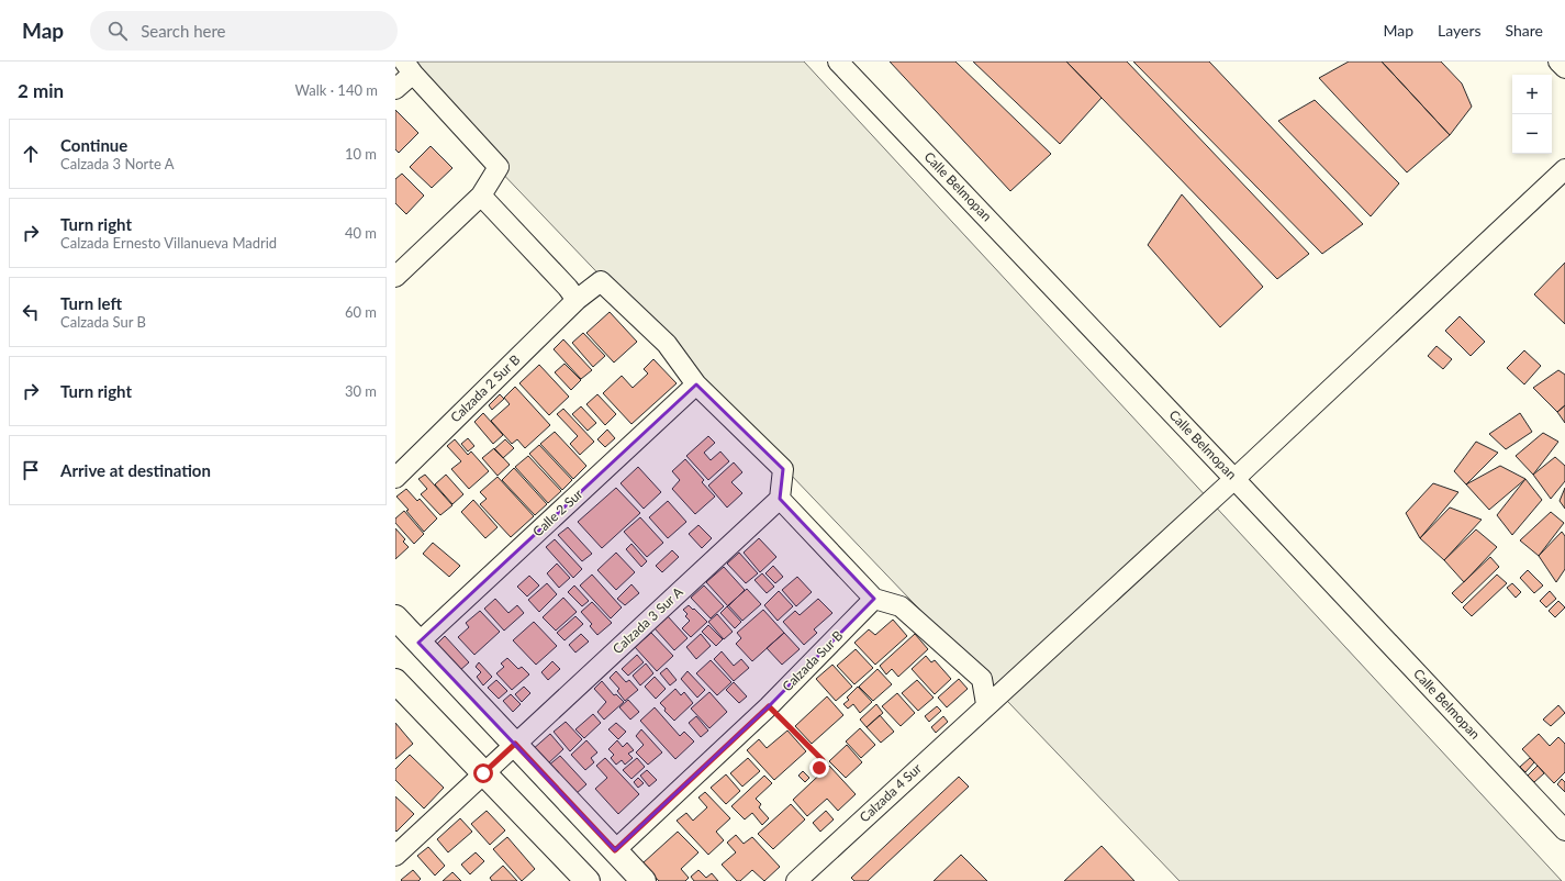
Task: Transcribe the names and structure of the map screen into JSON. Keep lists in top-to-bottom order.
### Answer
{
  "streets": {
    "street": [
      "Calle Belmopan",
      "Calzada 2 Sur B",
      "Calle 2 Sur",
      "Calzada 3 Sur A",
      "Calzada Sur B",
      "Calzada 4 Sur"
    ]
  },
  "crossings": [
    ["Calle Belmopan", "Calzada 4 Sur"],
    ["Calzada 2 Sur B", "Calle 2 Sur"]
  ],
  "page": {
    "header": "Map",
    "search": "Search here",
    "nav": ["Map", "Layers", "Share"],
    "heading": ["2 min", "Walk · 140 m"],
    "map_buttons": ["+", "−"],
    "list": [
      ["Continue", "Calzada 3 Norte A", "10 m"],
      ["Turn right", "Calzada Ernesto Villanueva Madrid", "40 m"],
      ["Turn left", "Calzada Sur B", "60 m"],
      ["Turn right", "30 m"],
      "Arrive at destination"
    ]
  }
}
